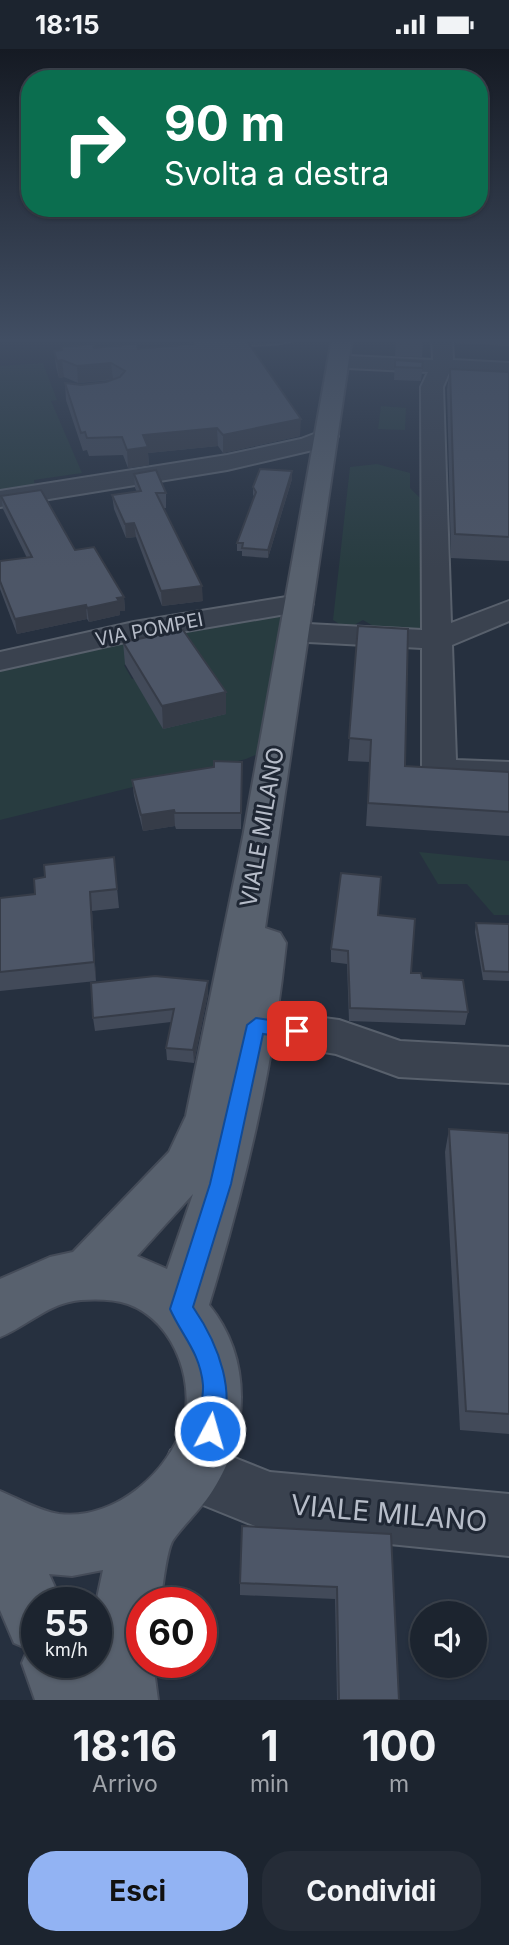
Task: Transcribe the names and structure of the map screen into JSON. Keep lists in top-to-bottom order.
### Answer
{
  "streets": {
    "main road": ["VIALE MILANO"],
    "street": ["VIA POMPEI"]
  },
  "crossings": [
    ["VIA POMPEI", "VIALE MILANO"]
  ],
  "page": {
    "status": "18:15",
    "turn": ["90 m", "Svolta a destra"],
    "speed": "55 km/h",
    "limit": "60",
    "eta": [
      "18:16",
      "Arrivo",
      "1",
      "min",
      "100",
      "m"
    ],
    "buttons": ["Esci", "Condividi"]
  }
}
